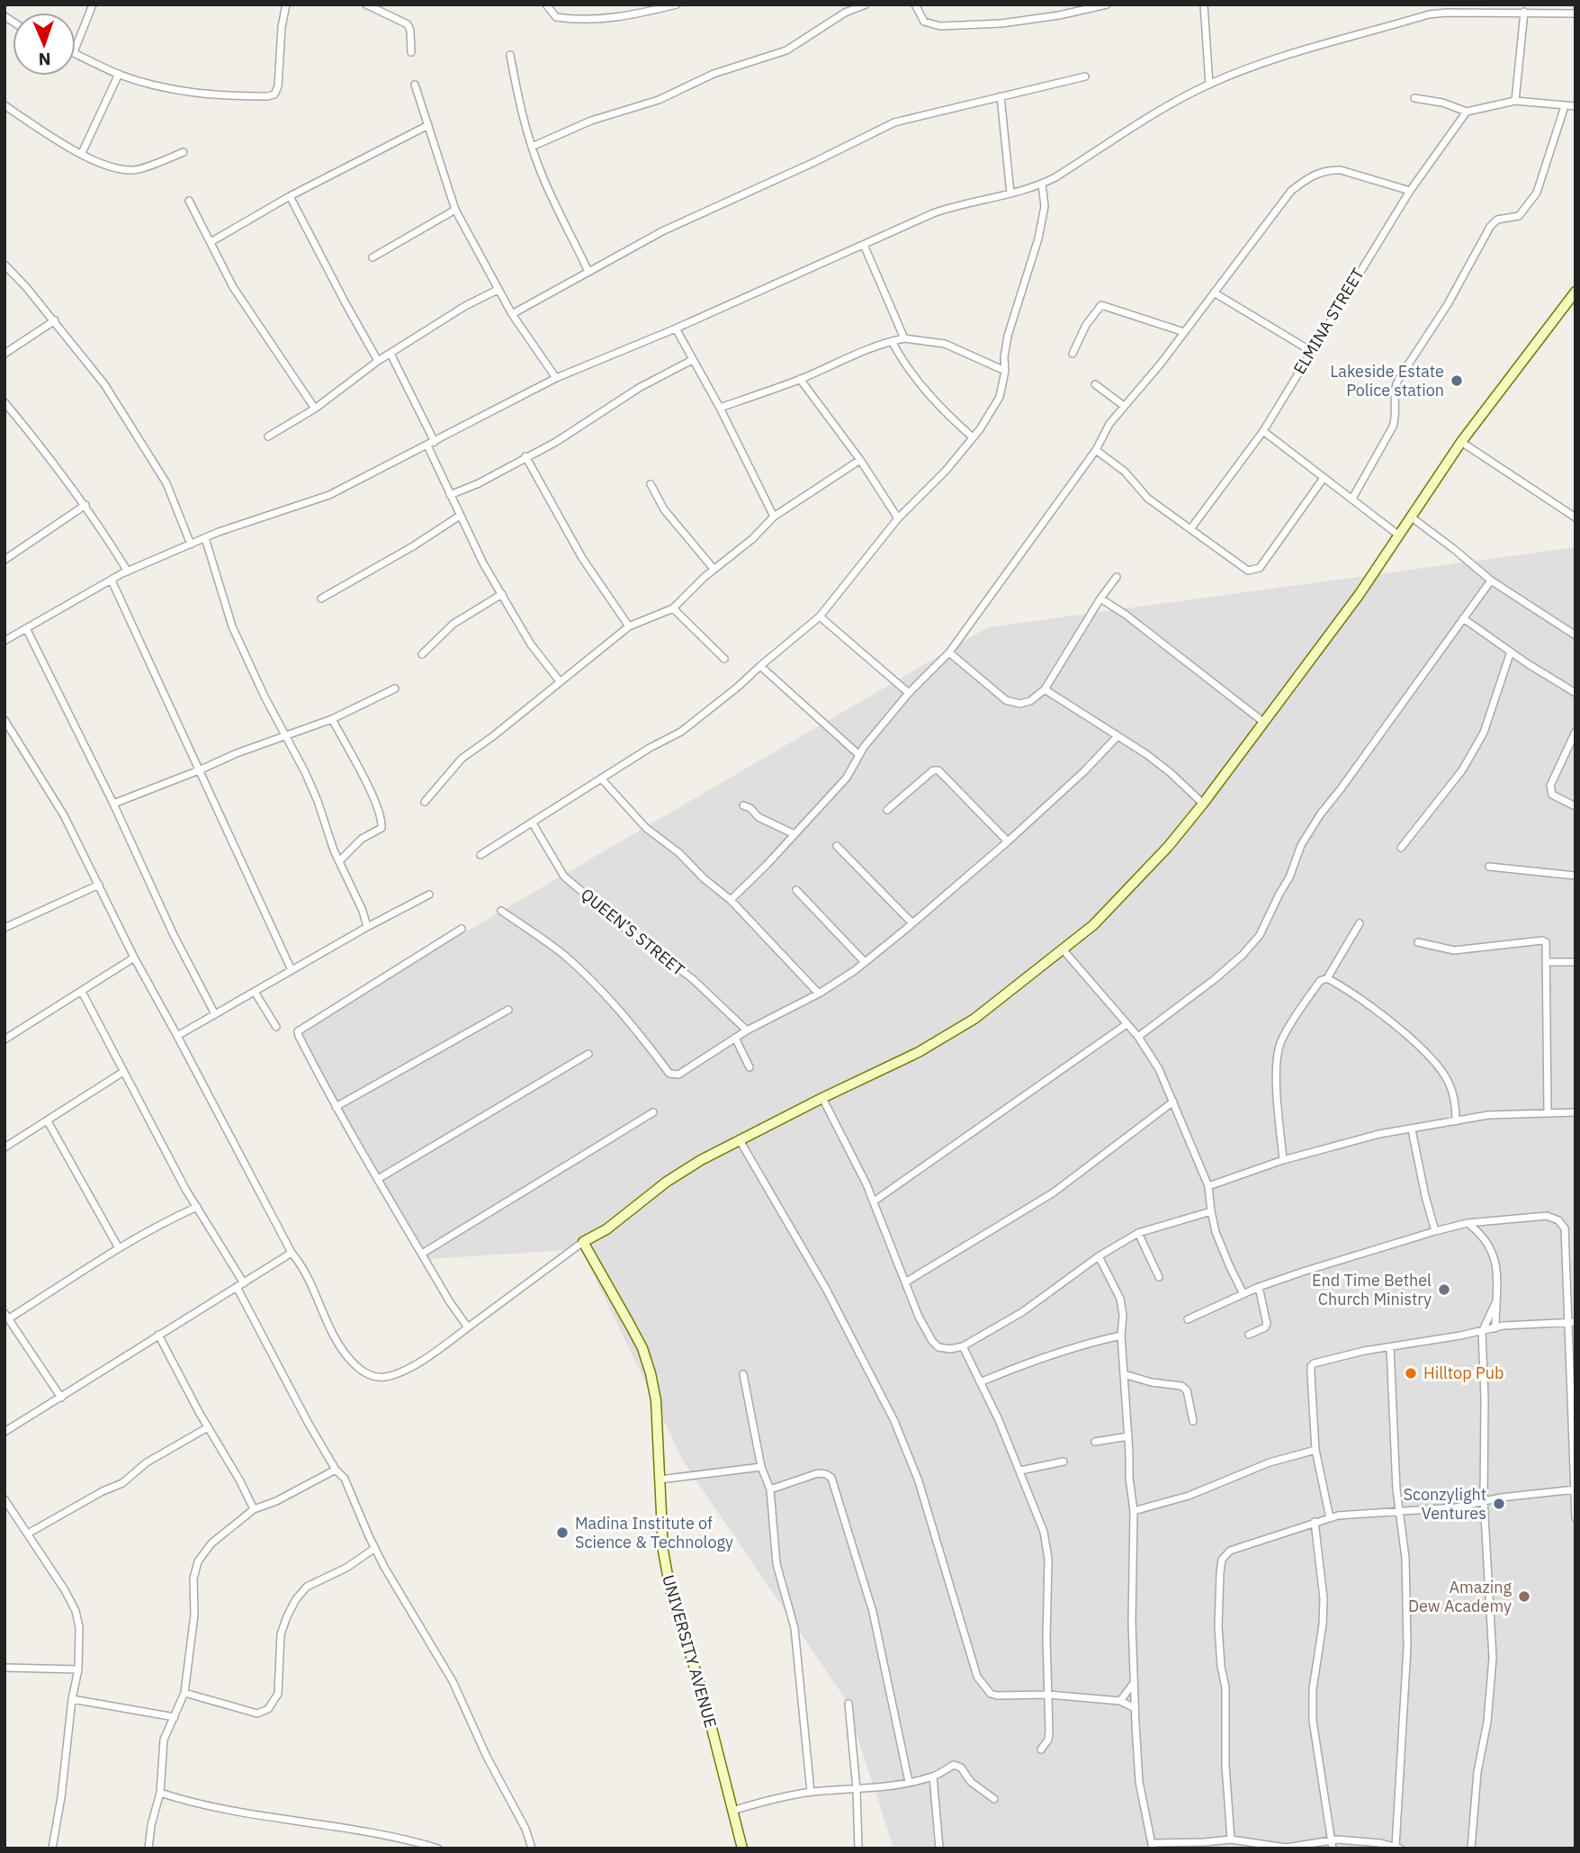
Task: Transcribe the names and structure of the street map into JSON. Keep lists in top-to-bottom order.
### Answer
{
  "streets": {
    "street": ["ELMINA STREET", "QUEEN’S STREET", "UNIVERSITY AVENUE"]
  },
  "places": [
    "Lakeside Estate Police station",
    "End Time Bethel Church Ministry",
    "Hilltop Pub",
    "Sconzylight Ventures",
    "Madina Institute of Science & Technology",
    "Amazing Dew Academy"
  ],
  "north": "bottom"
}
